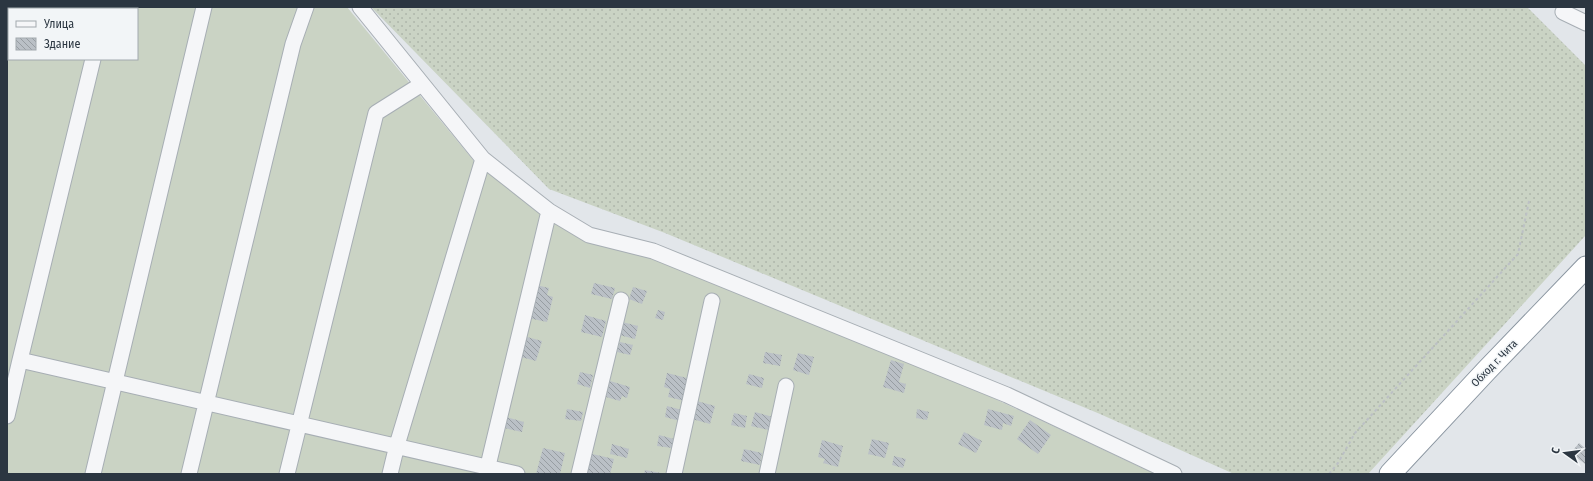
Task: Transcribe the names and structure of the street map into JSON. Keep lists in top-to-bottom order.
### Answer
{
  "streets": {
    "highway": ["Обход г. Чита"]
  },
  "legend": ["Улица", "Здание"],
  "north": "left"
}
